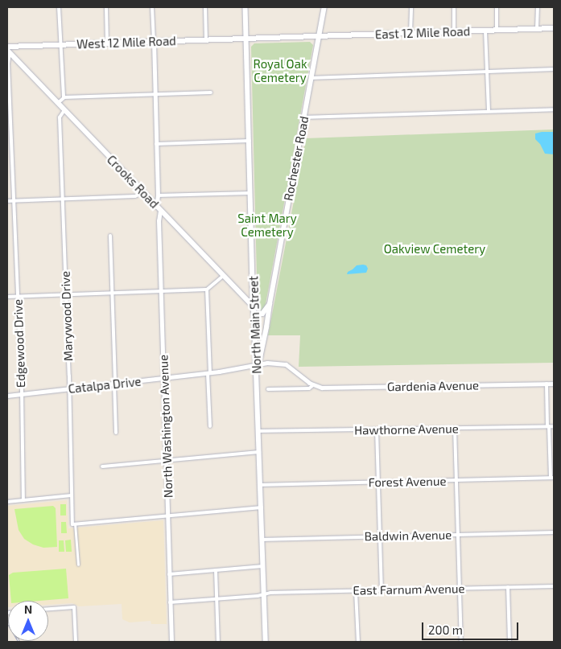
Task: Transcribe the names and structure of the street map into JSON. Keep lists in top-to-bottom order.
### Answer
{
  "streets": {
    "main road": [
      "East 12 Mile Road",
      "West 12 Mile Road",
      "Rochester Road",
      "Crooks Road",
      "North Main Street"
    ],
    "street": [
      "Marywood Drive",
      "Edgewood Drive",
      "Catalpa Drive",
      "Gardenia Avenue",
      "North Washington Avenue",
      "Hawthorne Avenue",
      "Forest Avenue",
      "Baldwin Avenue",
      "East Farnum Avenue"
    ]
  },
  "crossings": [
    ["East 12 Mile Road", "West 12 Mile Road"],
    ["East 12 Mile Road", "Rochester Road"],
    ["East 12 Mile Road", "North Main Street"],
    ["West 12 Mile Road", "Crooks Road"],
    ["West 12 Mile Road", "North Main Street"],
    ["West 12 Mile Road", "Edgewood Drive"],
    ["Rochester Road", "North Main Street"],
    ["Rochester Road", "Catalpa Drive"],
    ["Crooks Road", "Marywood Drive"],
    ["Crooks Road", "North Main Street"],
    ["Crooks Road", "Edgewood Drive"],
    ["Crooks Road", "North Washington Avenue"],
    ["Marywood Drive", "Catalpa Drive"],
    ["North Main Street", "Catalpa Drive"],
    ["North Main Street", "Hawthorne Avenue"],
    ["North Main Street", "Forest Avenue"],
    ["North Main Street", "Baldwin Avenue"],
    ["North Main Street", "East Farnum Avenue"],
    ["Edgewood Drive", "Catalpa Drive"],
    ["Catalpa Drive", "North Washington Avenue"],
    ["North Washington Avenue", "East Farnum Avenue"]
  ],
  "parks": ["Royal Oak Cemetery", "Saint Mary Cemetery", "Oakview Cemetery"],
  "scale_bar": "200 m",
  "north": "top"
}
